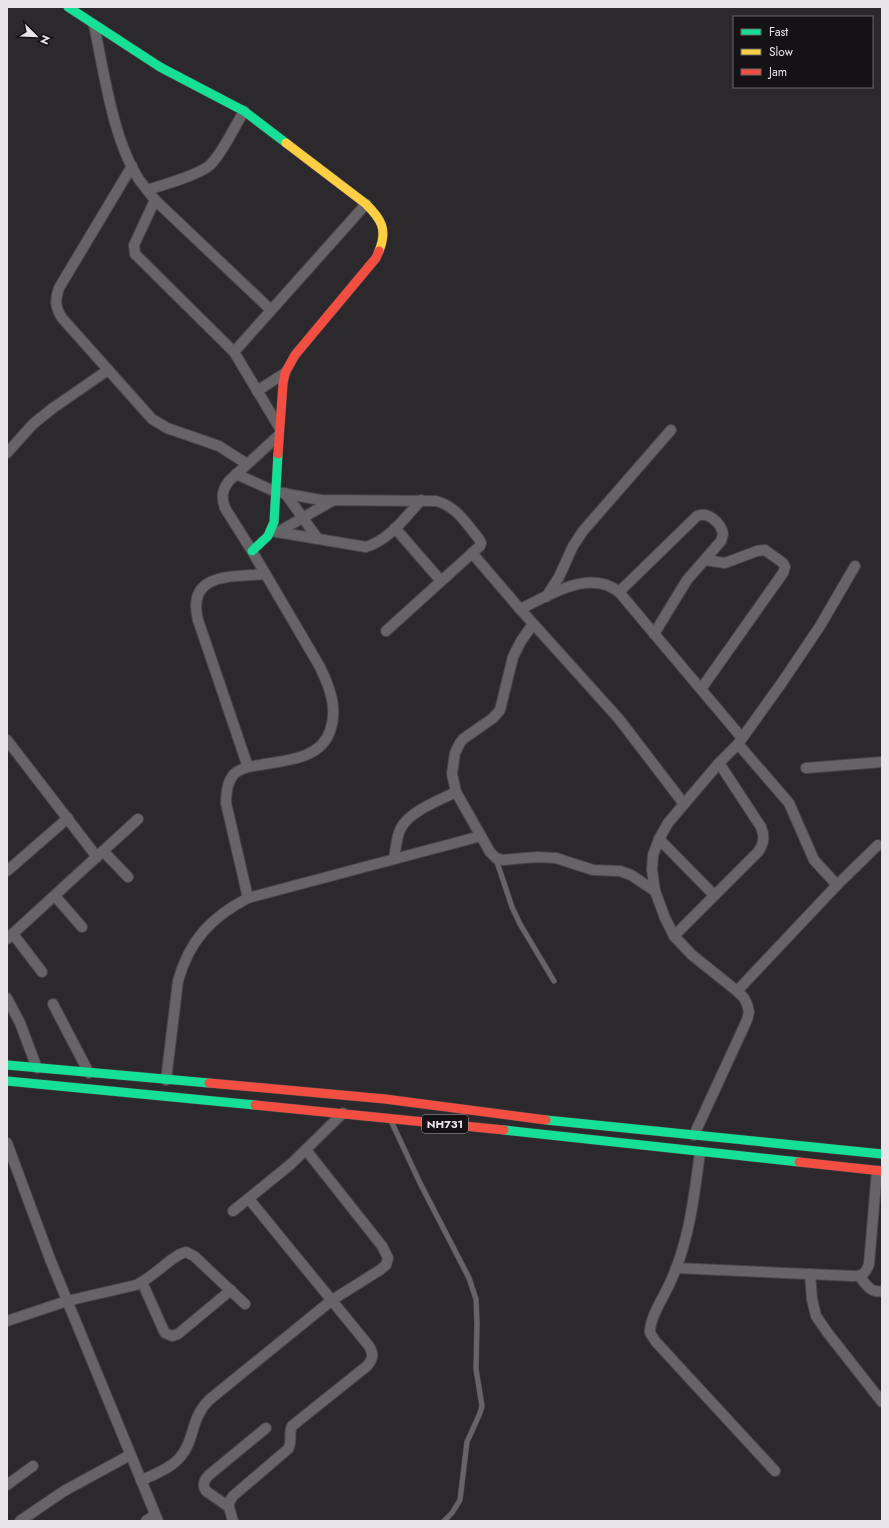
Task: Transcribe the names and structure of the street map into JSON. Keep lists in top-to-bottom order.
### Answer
{
  "streets": {
    "main road": ["NH731"]
  },
  "legend": ["Fast", "Slow", "Jam"],
  "north": "bottom right"
}
